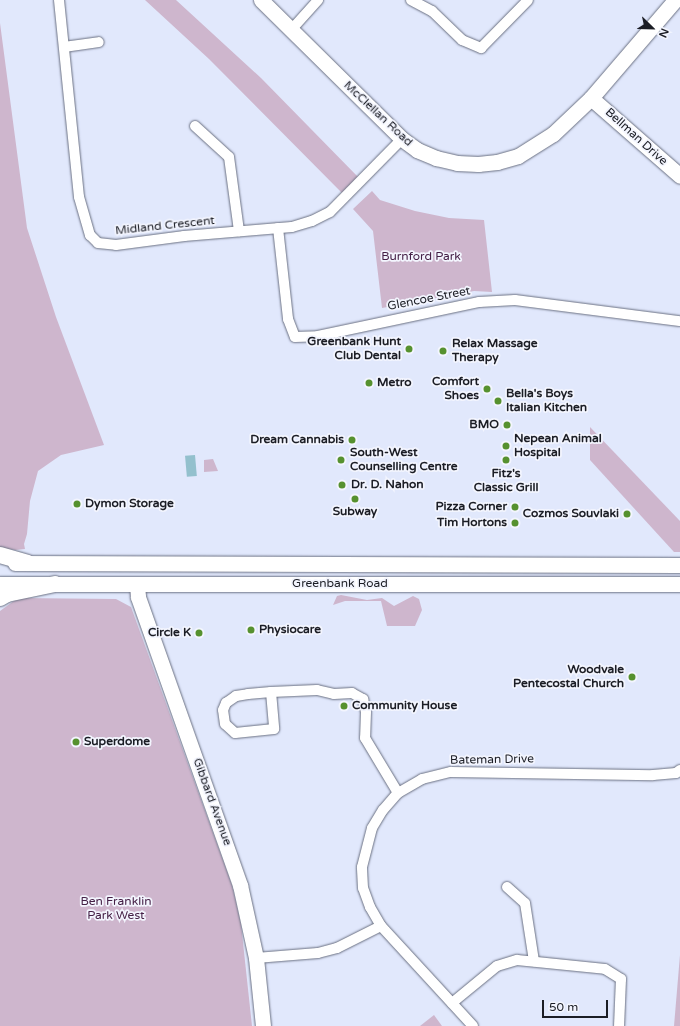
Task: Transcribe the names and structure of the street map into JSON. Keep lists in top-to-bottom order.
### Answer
{
  "streets": {
    "main road": [
      "McClellan Road",
      "Bellman Drive",
      "Greenbank Road",
      "Gibbard Avenue"
    ],
    "street": ["Midland Crescent", "Glencoe Street", "Bateman Drive"]
  },
  "crossings": [
    ["McClellan Road", "Bellman Drive"],
    ["McClellan Road", "Midland Crescent"],
    ["Midland Crescent", "Glencoe Street"],
    ["Greenbank Road", "Gibbard Avenue"]
  ],
  "parks": ["Burnford Park", "Ben Franklin Park West"],
  "places": [
    "Greenbank Hunt Club Dental",
    "Relax Massage Therapy",
    "Metro",
    "Comfort Shoes",
    "Bella's Boys Italian Kitchen",
    "BMO",
    "Dream Cannabis",
    "Nepean Animal Hospital",
    "South-West Counselling Centre",
    "Fitz's Classic Grill",
    "Dr. D. Nahon",
    "Subway",
    "Dymon Storage",
    "Pizza Corner",
    "Cozmos Souvlaki",
    "Tim Hortons",
    "Physiocare",
    "Circle K",
    "Woodvale Pentecostal Church",
    "Community House",
    "Superdome"
  ],
  "scale_bar": "50 m",
  "north": "bottom right"
}
